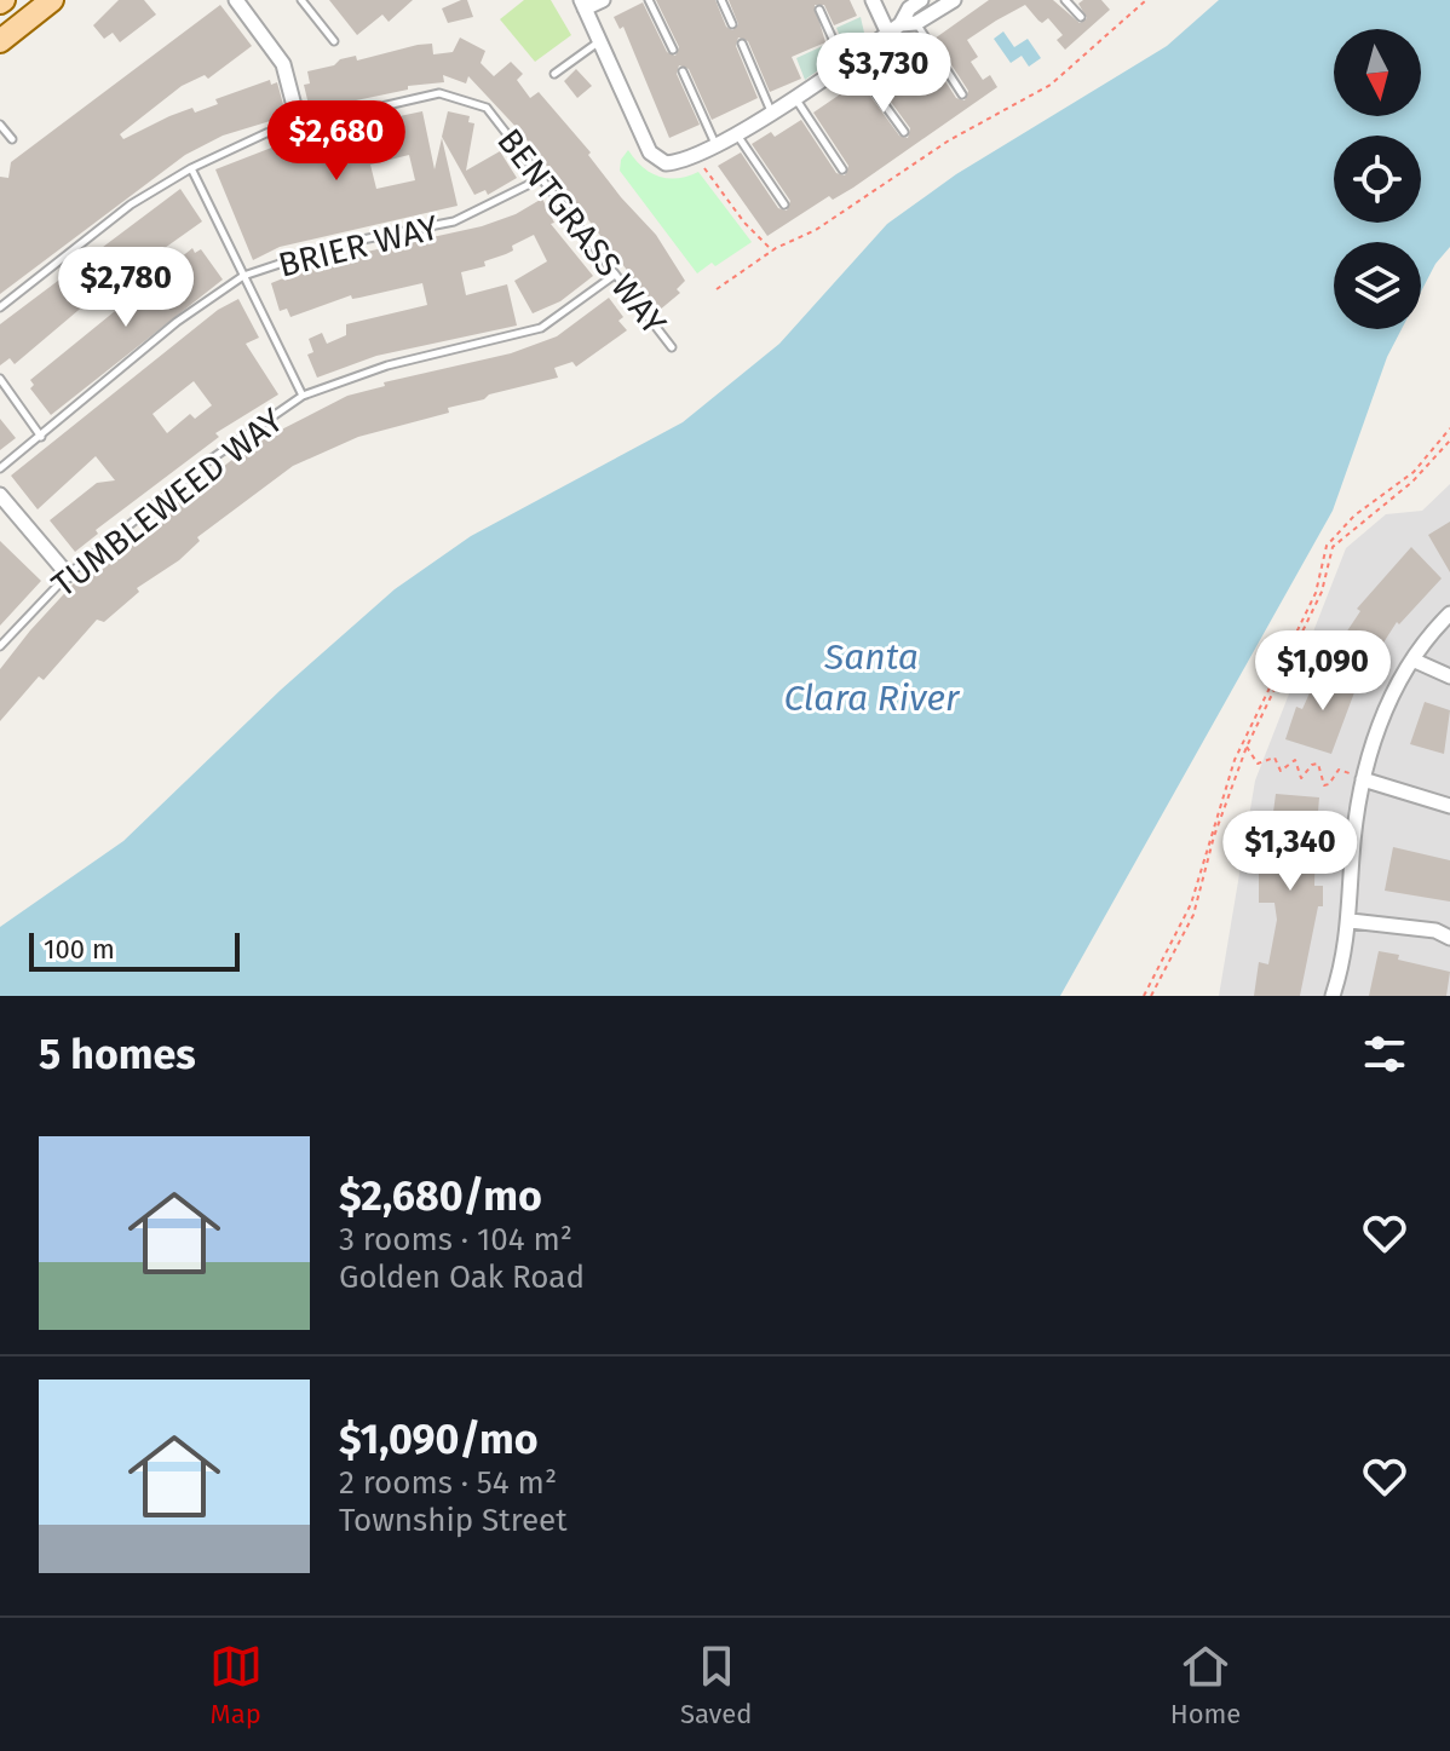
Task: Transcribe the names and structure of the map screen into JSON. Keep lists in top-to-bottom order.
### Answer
{
  "streets": {
    "lane": ["BENTGRASS WAY", "BRIER WAY", "TUMBLEWEED WAY"]
  },
  "crossings": [
    ["BENTGRASS WAY", "BRIER WAY"],
    ["BENTGRASS WAY", "TUMBLEWEED WAY"]
  ],
  "water": ["Santa Clara River"],
  "scale_bar": "100 m",
  "north": "bottom",
  "page": {
    "price": [
      "$3,730",
      "$2,680",
      "$2,780",
      "$1,090",
      "$1,340"
    ],
    "scale": "100 m",
    "heading": "5 homes",
    "list": [
      {
        "name": "$2,680/mo",
        "note": "3 rooms · 104 m² · Golden Oak Road"
      },
      {
        "name": "$1,090/mo",
        "note": "2 rooms · 54 m² · Township Street"
      }
    ],
    "tabs": ["Map", "Saved", "Home"]
  }
}
